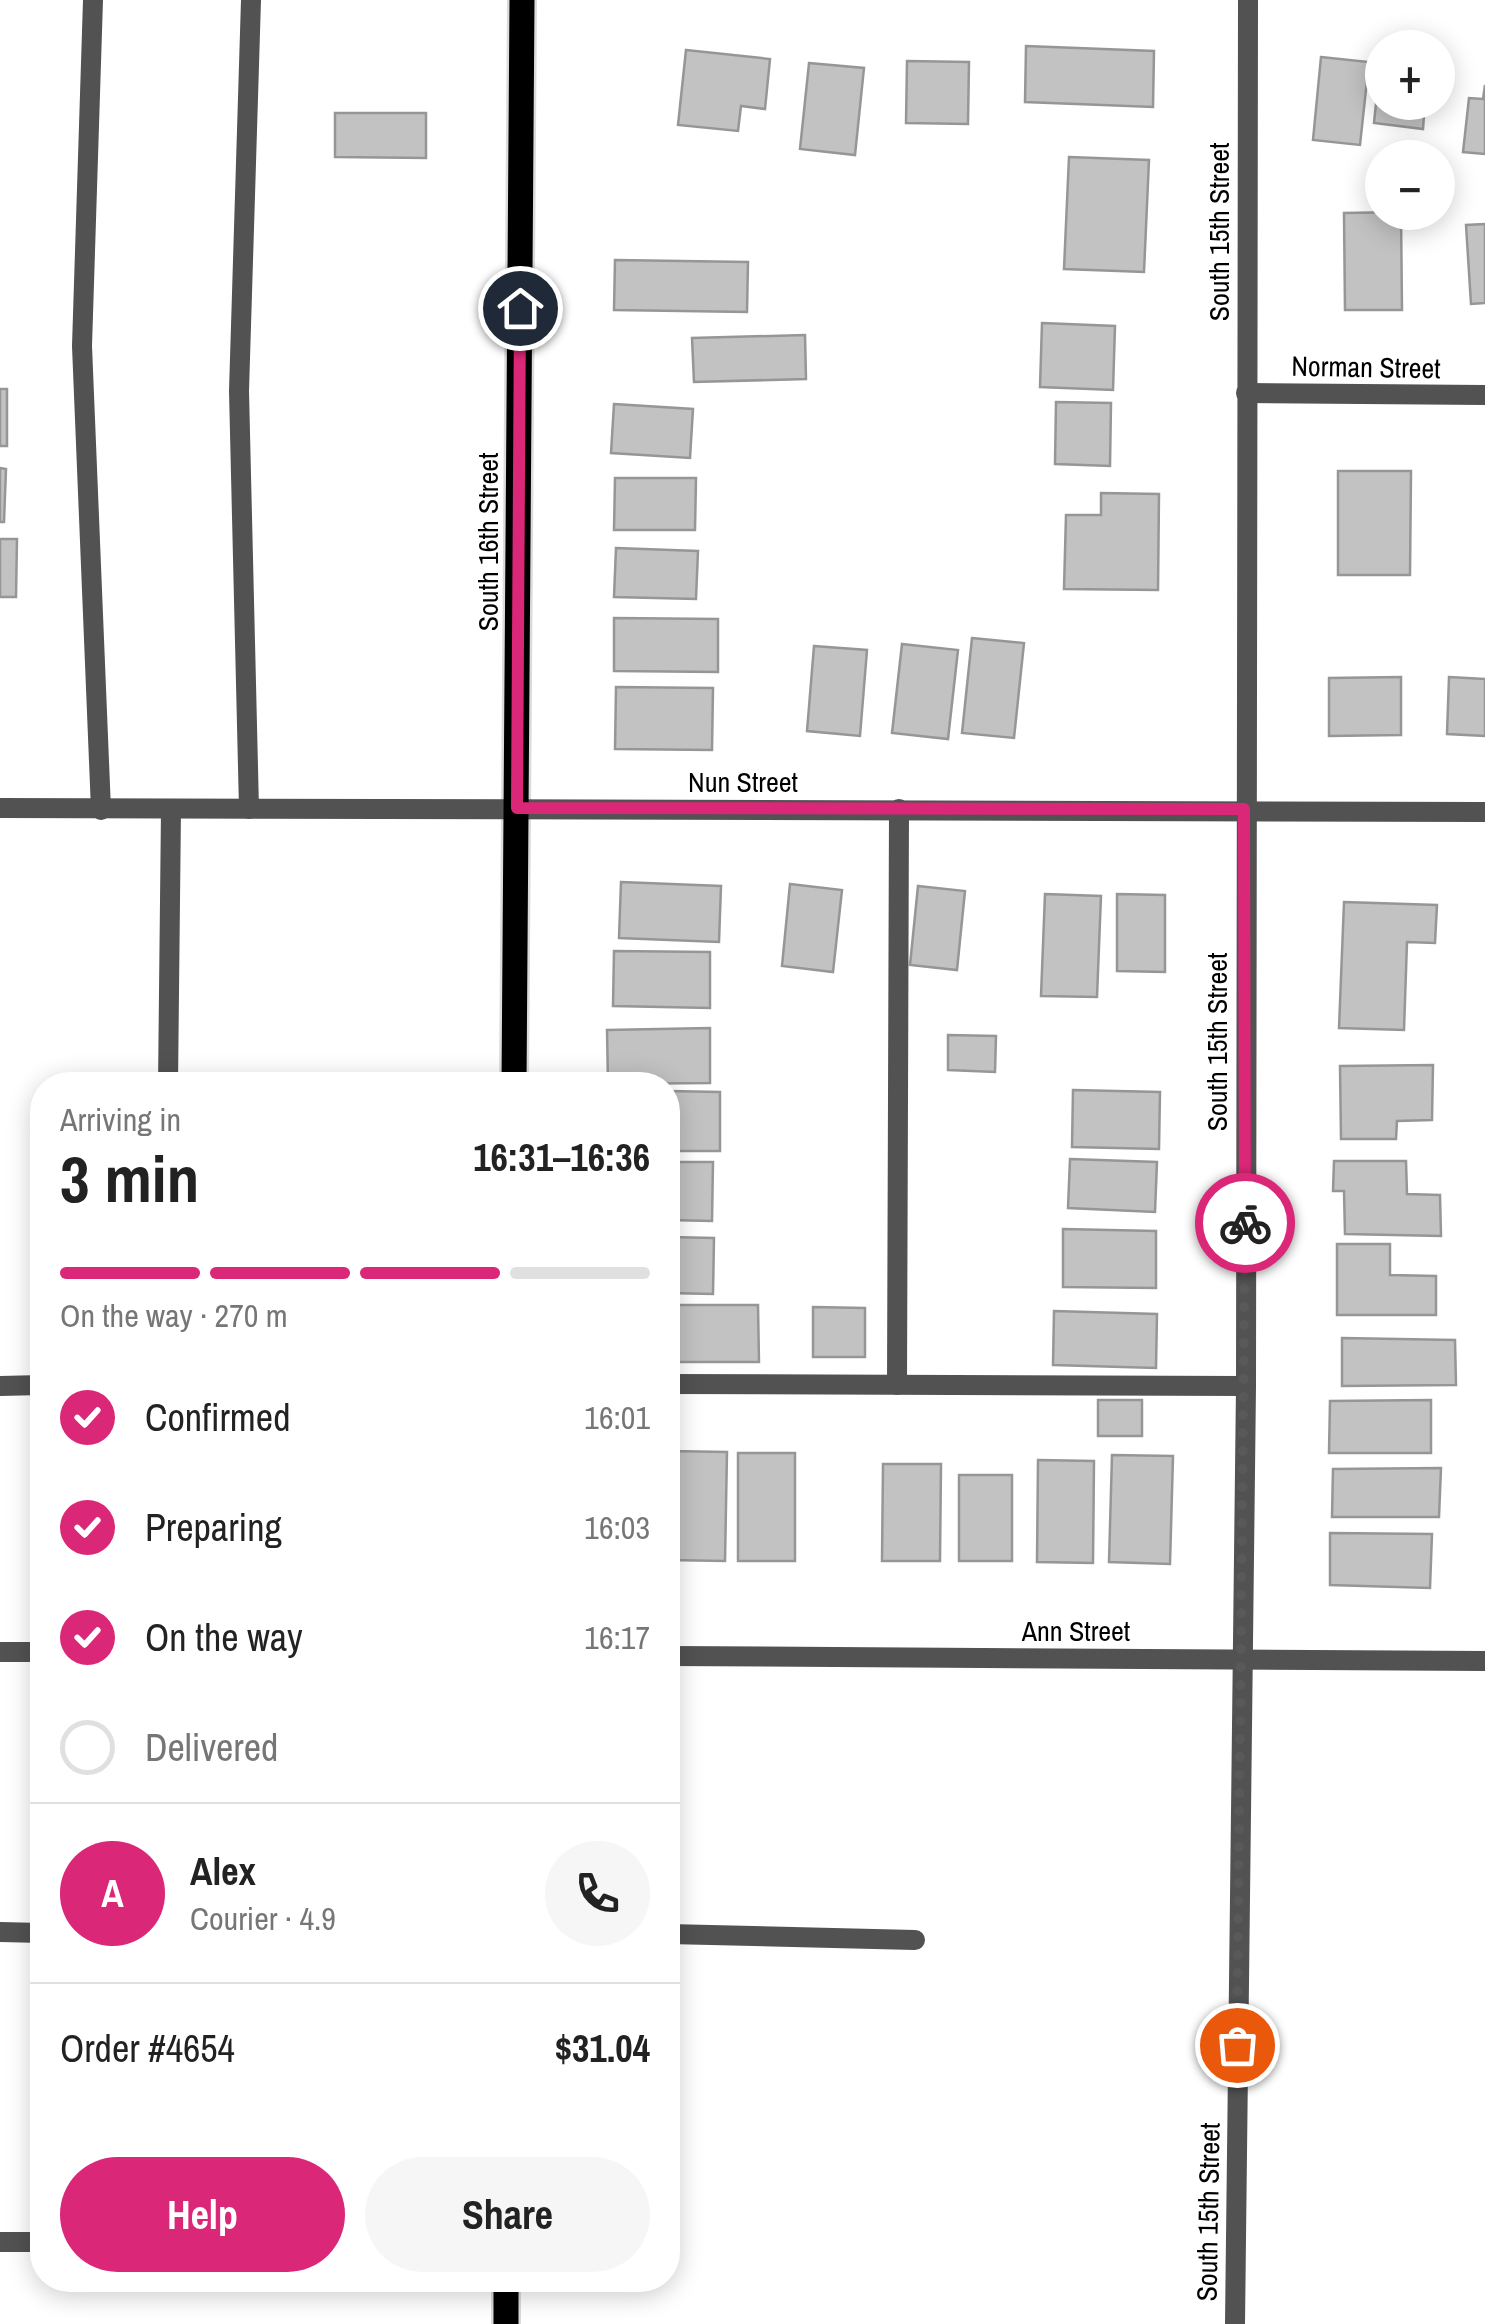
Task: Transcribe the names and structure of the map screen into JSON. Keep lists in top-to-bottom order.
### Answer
{
  "streets": {
    "main road": ["South 16th Street"],
    "street": [
      "South 15th Street",
      "Norman Street",
      "Nun Street",
      "Ann Street"
    ]
  },
  "crossings": [
    ["South 15th Street", "Norman Street"],
    ["South 15th Street", "Nun Street"],
    ["South 15th Street", "Ann Street"],
    ["South 16th Street", "Nun Street"]
  ],
  "page": {
    "map_buttons": ["+", "−"],
    "heading": ["3 min", "Arriving in", "16:31–16:36"],
    "panel": [
      "Alex",
      "Courier · 4.9",
      "Order #4654",
      "$31.04"
    ],
    "bar": "On the way · 270 m",
    "list": [
      ["Confirmed", "16:01"],
      ["Preparing", "16:03"],
      ["On the way", "16:17"],
      "Delivered"
    ],
    "round": "A",
    "buttons": ["Help", "Share"]
  }
}
